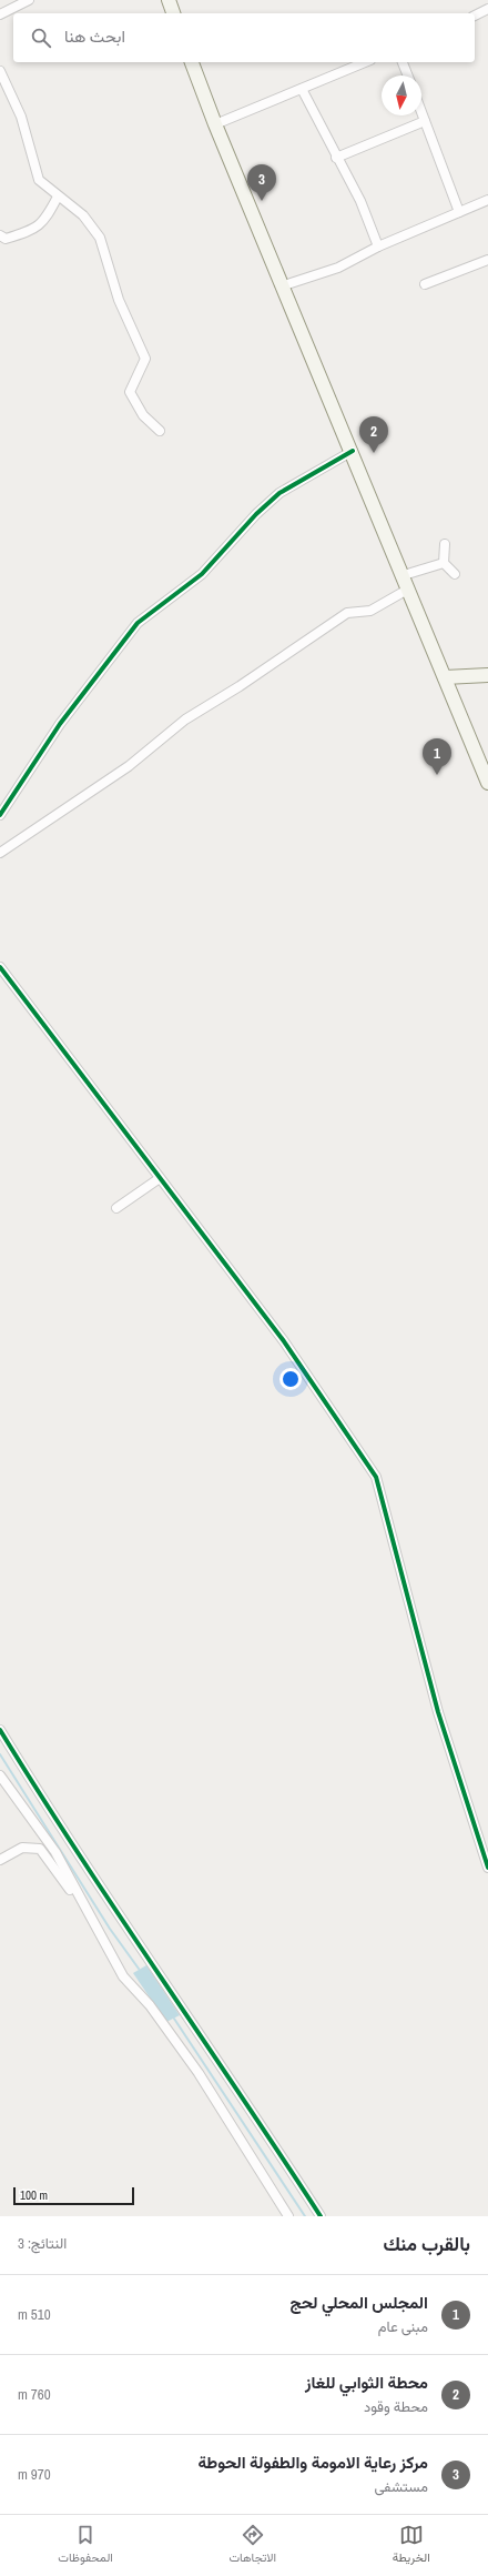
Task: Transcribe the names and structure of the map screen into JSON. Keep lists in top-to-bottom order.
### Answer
{
  "scale_bar": "100 m",
  "north": "bottom",
  "page": {
    "search": "ابحث هنا",
    "pins": ["3", "2", "1"],
    "scale": "100 m",
    "heading": ["بالقرب منك", "النتائج: 3"],
    "list": [
      {
        "mark": "1",
        "name": "المجلس المحلي لحج",
        "note": "مبنى عام",
        "value": "510 m"
      },
      {
        "mark": "2",
        "name": "محطة الثوابي للغاز",
        "note": "محطة وقود",
        "value": "760 m"
      },
      {
        "mark": "3",
        "name": "مركز رعاية الامومة والطفولة الحوطة",
        "note": "مستشفى",
        "value": "970 m"
      }
    ],
    "nav": ["الخريطة", "الاتجاهات", "المحفوظات"]
  }
}
